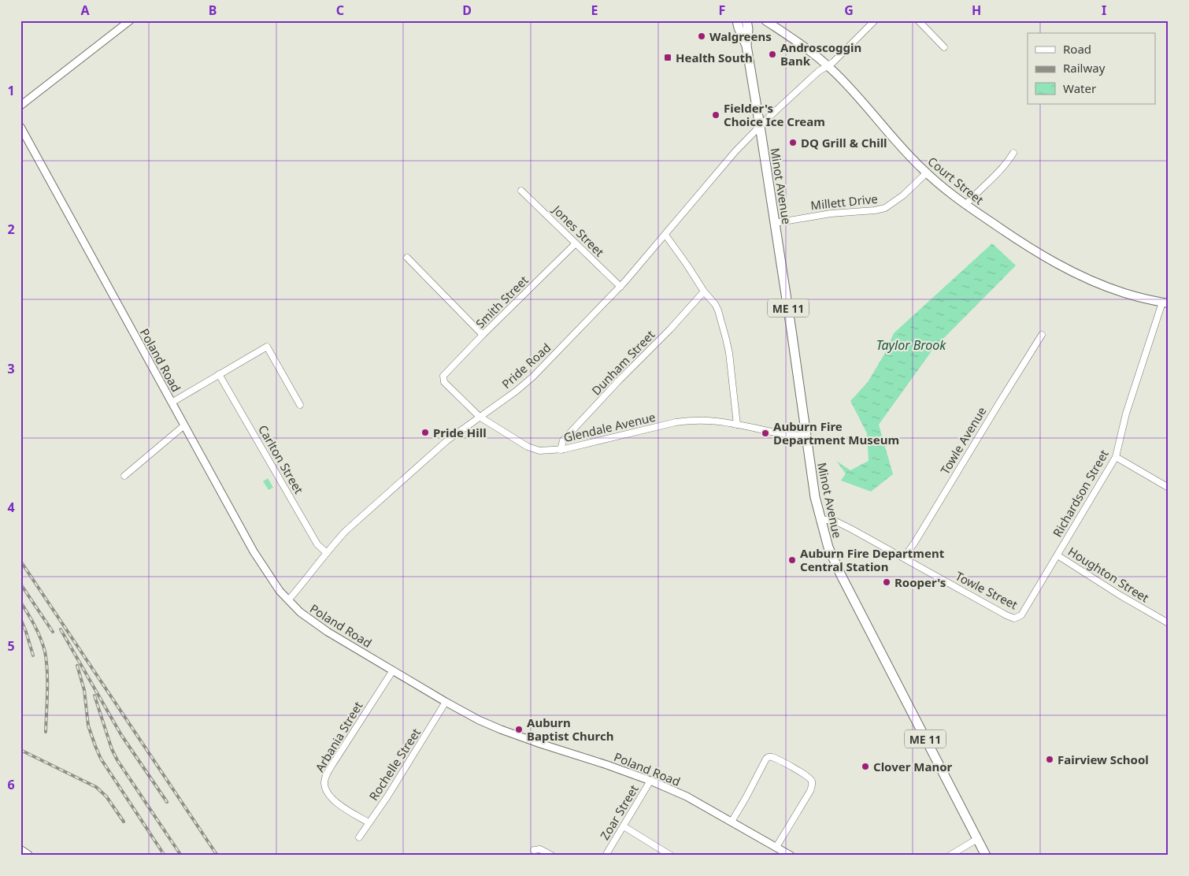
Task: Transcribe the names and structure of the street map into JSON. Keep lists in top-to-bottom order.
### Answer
{
  "streets": {
    "main road": ["Court Street", "Minot Avenue", "ME 11"],
    "street": [
      "Millett Drive",
      "Jones Street",
      "Smith Street",
      "Poland Road",
      "Dunham Street",
      "Pride Road",
      "Glendale Avenue",
      "Towle Avenue",
      "Carlton Street",
      "Richardson Street",
      "Houghton Street",
      "Towle Street",
      "Arbania Street",
      "Rochelle Street",
      "Zoar Street"
    ]
  },
  "crossings": [
    ["Court Street", "Millett Drive"],
    ["Court Street", "Pride Road"],
    ["Court Street", "Richardson Street"],
    ["Minot Avenue", "Millett Drive"],
    ["Minot Avenue", "Pride Road"],
    ["Minot Avenue", "Glendale Avenue"],
    ["Minot Avenue", "Towle Street"],
    ["Jones Street", "Smith Street"],
    ["Jones Street", "Pride Road"],
    ["Smith Street", "Glendale Avenue"],
    ["Poland Road", "Pride Road"],
    ["Poland Road", "Arbania Street"],
    ["Poland Road", "Rochelle Street"],
    ["Poland Road", "Zoar Street"],
    ["Dunham Street", "Glendale Avenue"],
    ["Pride Road", "Glendale Avenue"],
    ["Pride Road", "Carlton Street"],
    ["Towle Avenue", "Towle Street"],
    ["Richardson Street", "Houghton Street"],
    ["Richardson Street", "Towle Street"],
    ["Arbania Street", "Rochelle Street"]
  ],
  "water": ["Taylor Brook"],
  "places": {
    "other": [
      "Walgreens",
      "Androscoggin Bank",
      "Fielder's Choice Ice Cream",
      "DQ Grill & Chill",
      "Pride Hill",
      "Auburn Fire Department Museum",
      "Auburn Fire Department Central Station",
      "Rooper's",
      "Auburn Baptist Church",
      "Fairview School",
      "Clover Manor"
    ],
    "transit": ["Health South"]
  },
  "legend": ["Road", "Railway", "Water"],
  "grid": {
    "columns": [
      "A",
      "B",
      "C",
      "D",
      "E",
      "F",
      "G",
      "H",
      "I"
    ],
    "rows": [
      "1",
      "2",
      "3",
      "4",
      "5",
      "6"
    ]
  }
}
